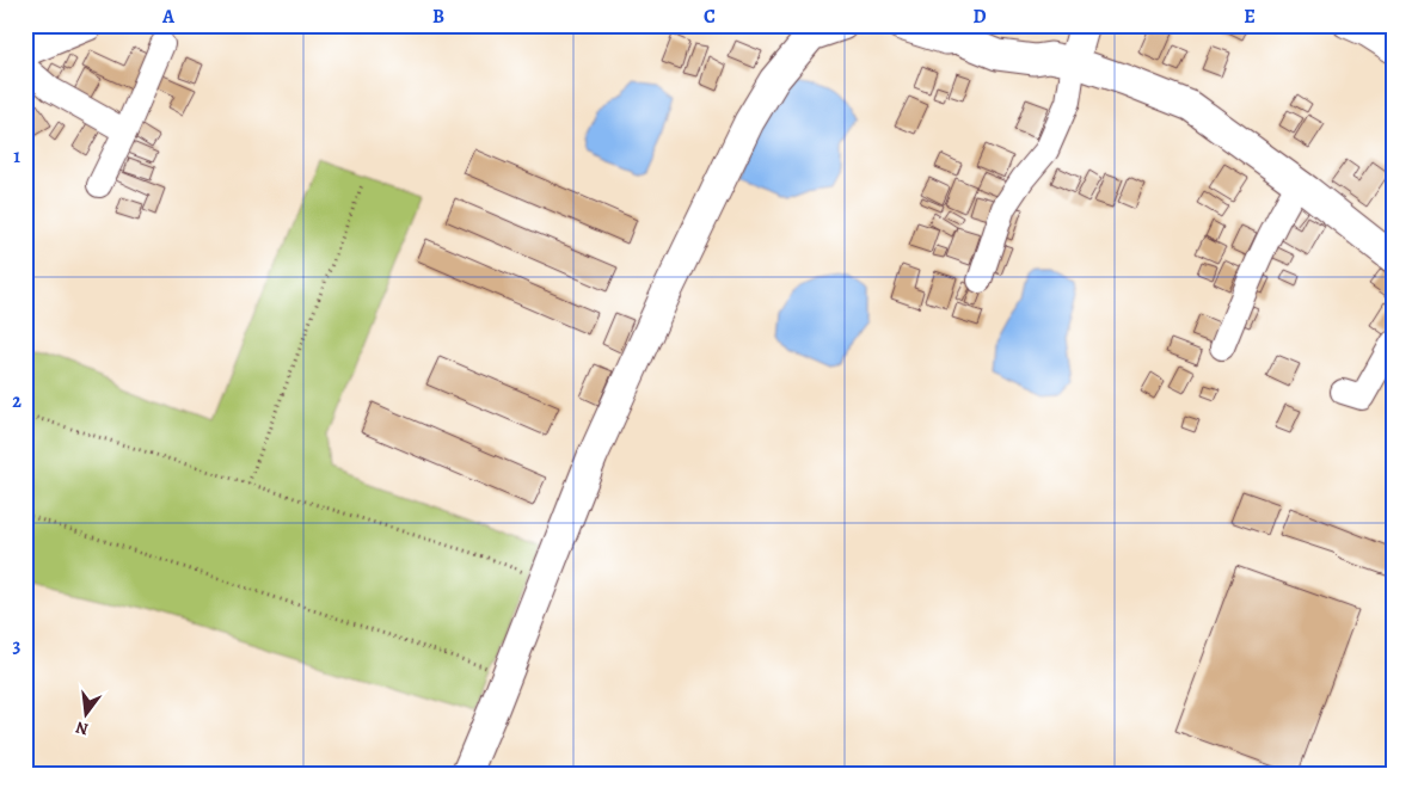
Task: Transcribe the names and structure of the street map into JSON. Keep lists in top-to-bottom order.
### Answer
{
  "north": "bottom",
  "grid": {
    "columns": [
      "A",
      "B",
      "C",
      "D",
      "E"
    ],
    "rows": ["1", "2", "3"]
  }
}
